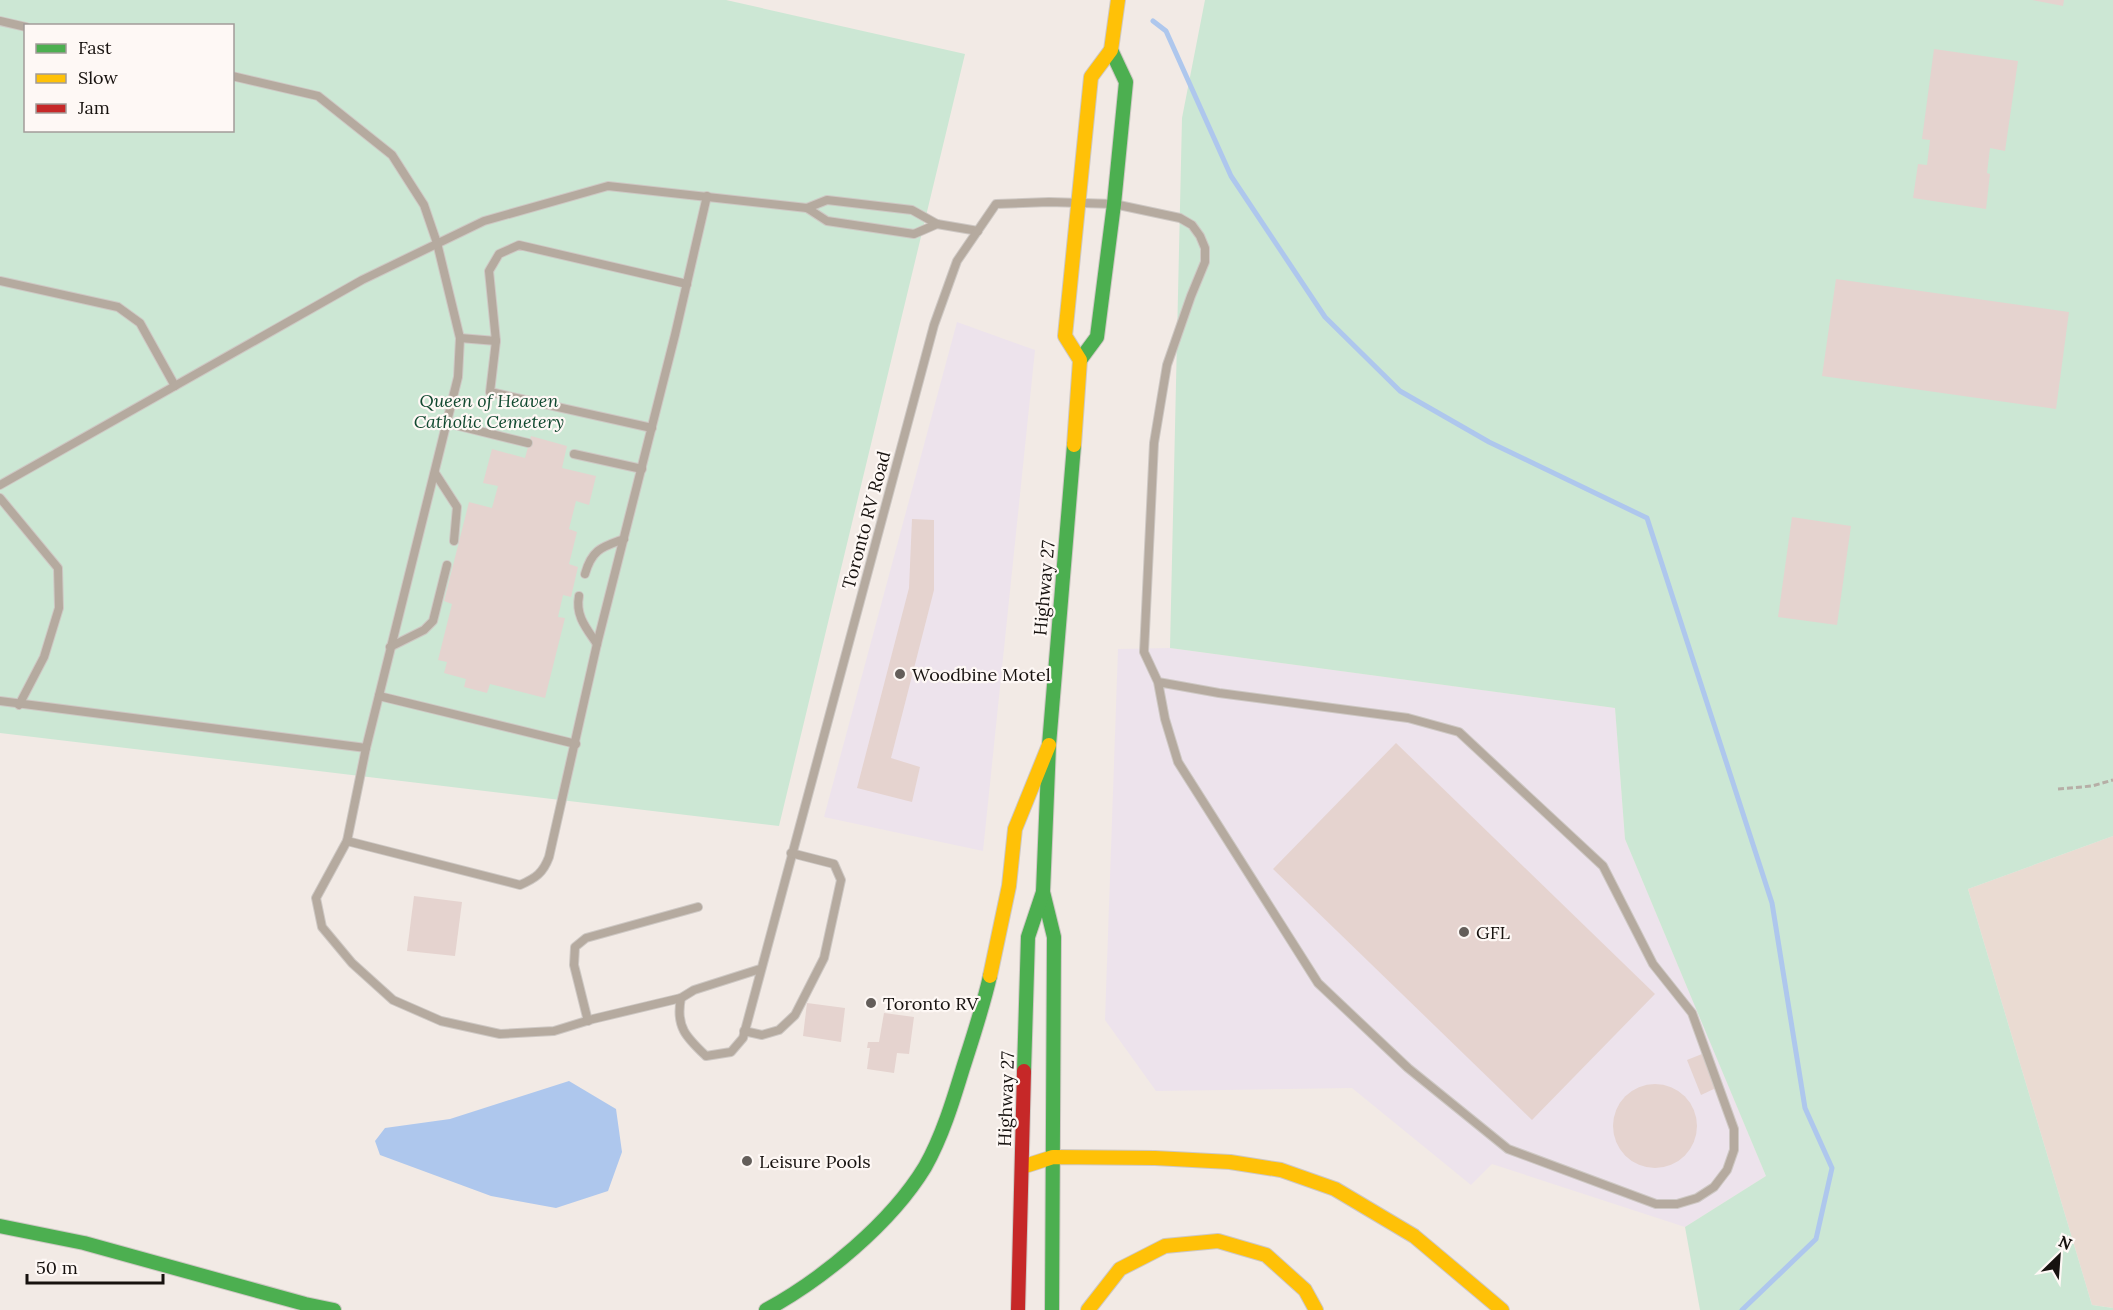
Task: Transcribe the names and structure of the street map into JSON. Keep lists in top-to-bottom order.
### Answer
{
  "streets": {
    "main road": ["Highway 27"],
    "lane": ["Toronto RV Road"]
  },
  "parks": ["Queen of Heaven Catholic Cemetery"],
  "places": [
    "Woodbine Motel",
    "GFL",
    "Toronto RV",
    "Leisure Pools"
  ],
  "legend": ["Fast", "Slow", "Jam"],
  "scale_bar": "50 m",
  "north": "top right"
}
